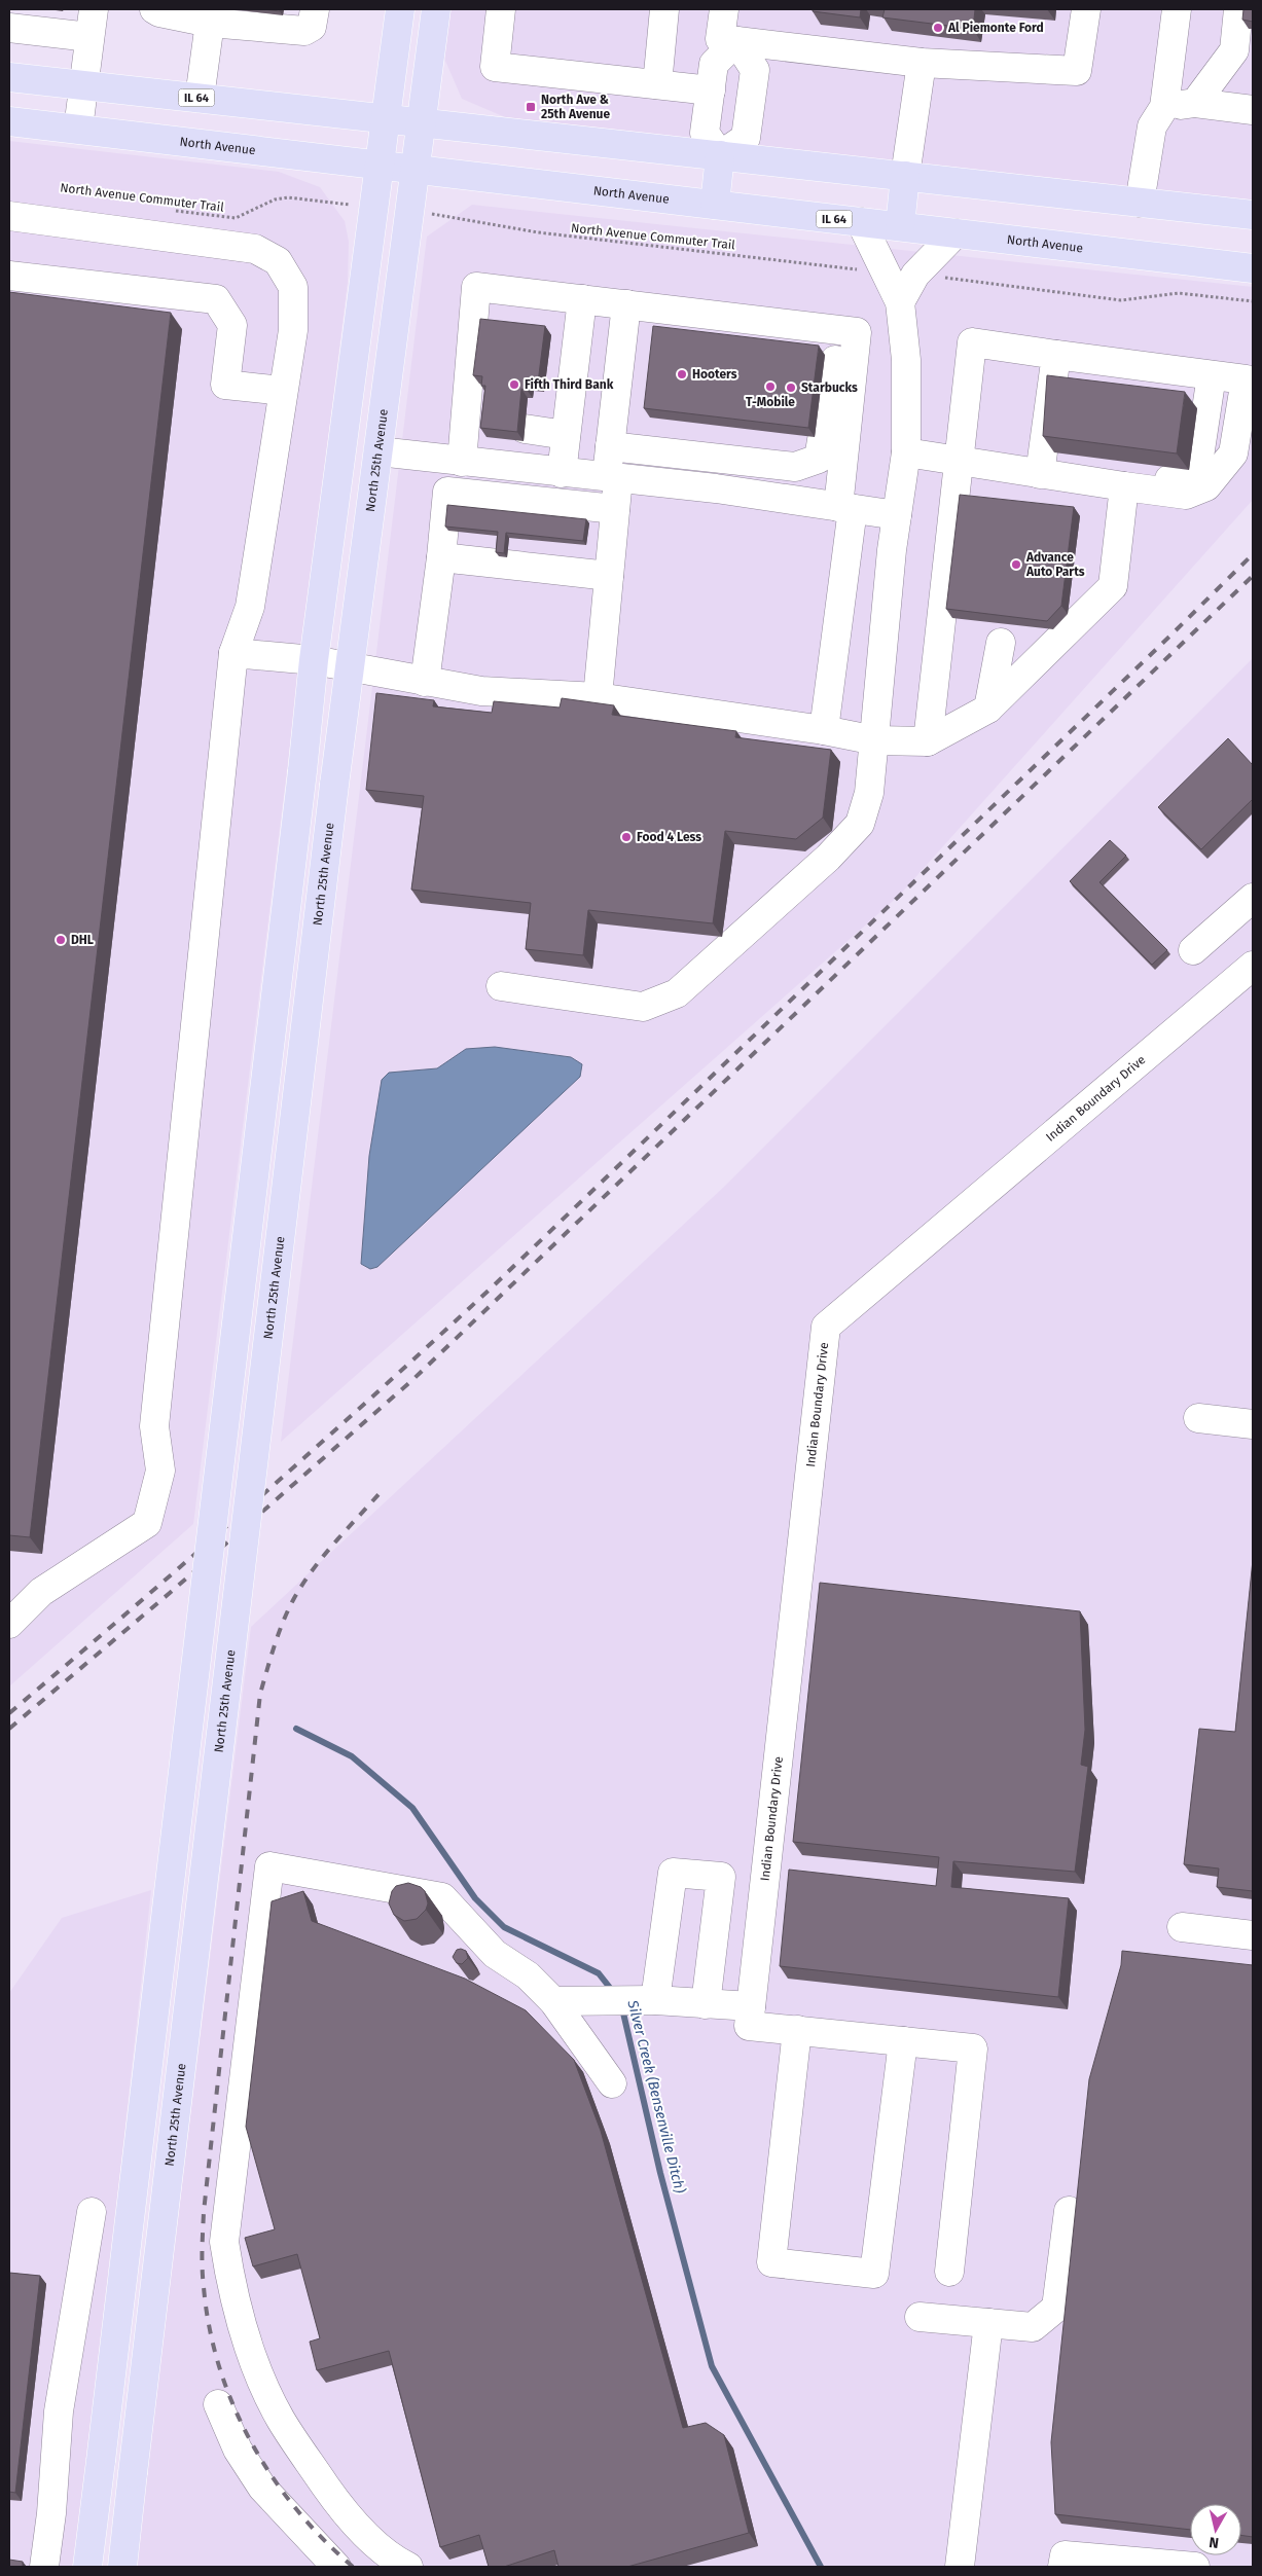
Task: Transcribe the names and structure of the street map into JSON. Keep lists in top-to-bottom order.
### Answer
{
  "streets": {
    "main road": ["IL 64", "North Avenue", "North 25th Avenue"],
    "street": ["Indian Boundary Drive"],
    "path": ["North Avenue Commuter Trail"]
  },
  "crossings": [
    ["IL 64", "North 25th Avenue"],
    ["North Avenue", "North 25th Avenue"]
  ],
  "water": ["Silver Creek (Bensenville Ditch)"],
  "places": {
    "other": [
      "Al Piemonte Ford",
      "Hooters",
      "Fifth Third Bank",
      "T-Mobile",
      "Starbucks",
      "Advance Auto Parts",
      "Food 4 Less",
      "DHL"
    ],
    "transit": ["North Ave & 25th Avenue"]
  },
  "north": "bottom"
}
